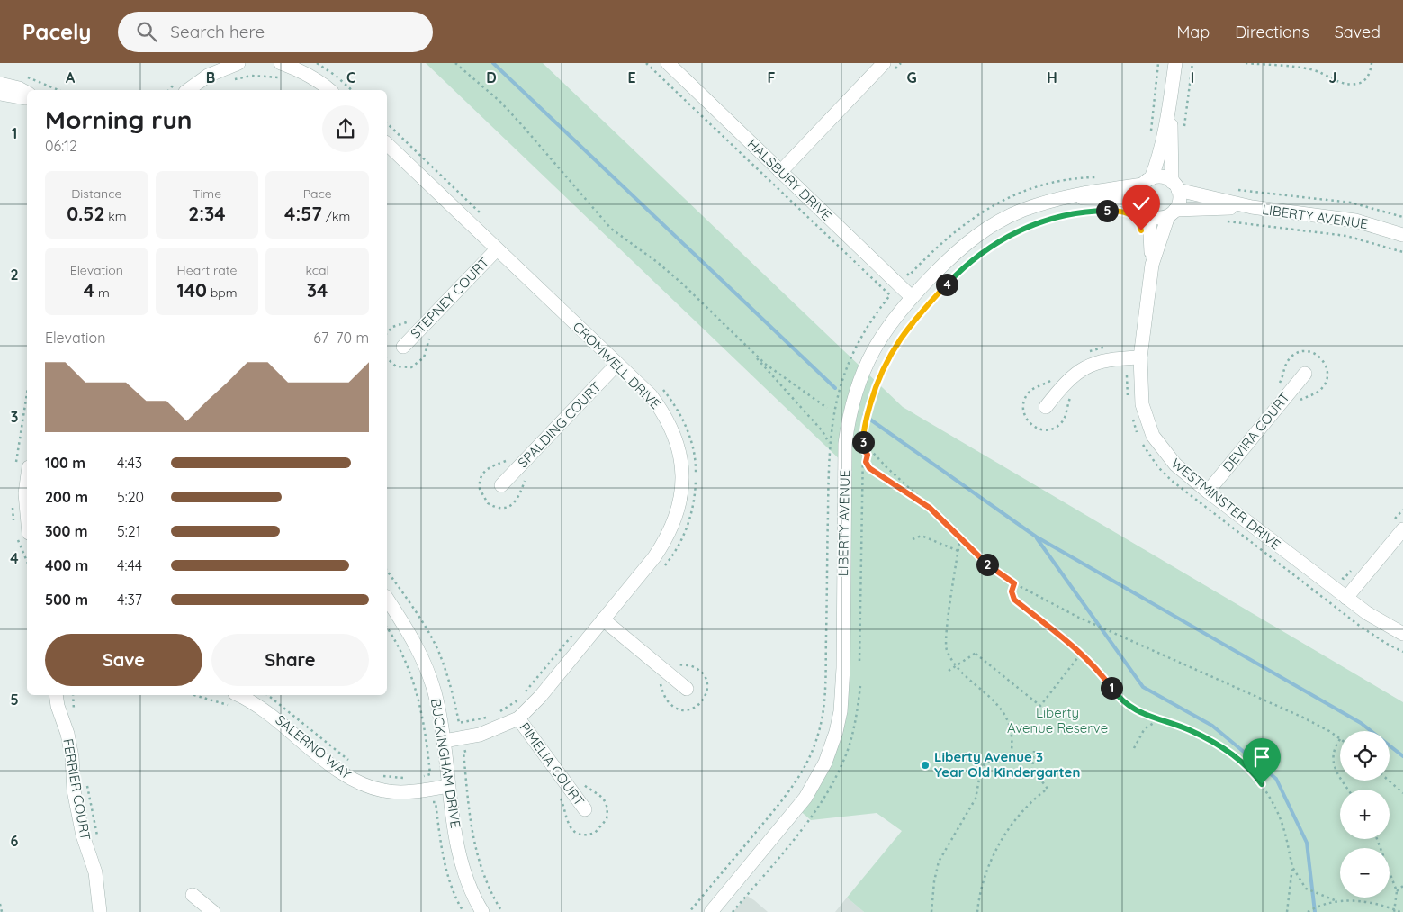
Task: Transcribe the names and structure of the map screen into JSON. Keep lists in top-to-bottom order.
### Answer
{
  "streets": {
    "street": [
      "HALSBURY DRIVE",
      "LIBERTY AVENUE",
      "STEPNEY COURT",
      "CROMWELL DRIVE",
      "SPALDING COURT",
      "DEVIRA COURT",
      "WESTMINSTER DRIVE",
      "SALERNO WAY",
      "BUCKINGHAM DRIVE",
      "PIMELIA COURT",
      "FERRIER COURT"
    ]
  },
  "crossings": [
    ["HALSBURY DRIVE", "LIBERTY AVENUE"],
    ["LIBERTY AVENUE", "WESTMINSTER DRIVE"],
    ["STEPNEY COURT", "CROMWELL DRIVE"],
    ["CROMWELL DRIVE", "SPALDING COURT"],
    ["CROMWELL DRIVE", "BUCKINGHAM DRIVE"],
    ["CROMWELL DRIVE", "PIMELIA COURT"],
    ["DEVIRA COURT", "WESTMINSTER DRIVE"],
    ["SALERNO WAY", "BUCKINGHAM DRIVE"]
  ],
  "parks": ["Liberty Avenue Reserve"],
  "places": ["Liberty Avenue 3 Year Old Kindergarten"],
  "page": {
    "header": "Pacely",
    "search": "Search here",
    "nav": ["Map", "Directions", "Saved"],
    "heading": ["Morning run", "06:12"],
    "stats": [
      ["Distance", "0.52 km"],
      ["Time", "2:34"],
      ["Pace", "4:57 /km"],
      ["Elevation", "4 m"],
      ["Heart rate", "140 bpm"],
      ["kcal", "34"]
    ],
    "pins": [
      "5",
      "4",
      "3",
      "2",
      "1"
    ],
    "chart": ["Elevation", "67–70 m"],
    "list": [
      {
        "name": "100 m",
        "note": "4:43"
      },
      {
        "name": "200 m",
        "note": "5:20"
      },
      {
        "name": "300 m",
        "note": "5:21"
      },
      {
        "name": "400 m",
        "note": "4:44"
      },
      {
        "name": "500 m",
        "note": "4:37"
      }
    ],
    "buttons": ["Save", "Share"],
    "map_buttons": ["+", "−"]
  },
  "grid": {
    "columns": [
      "A",
      "B",
      "C",
      "D",
      "E",
      "F",
      "G",
      "H",
      "I",
      "J"
    ],
    "rows": [
      "1",
      "2",
      "3",
      "4",
      "5",
      "6"
    ]
  }
}
